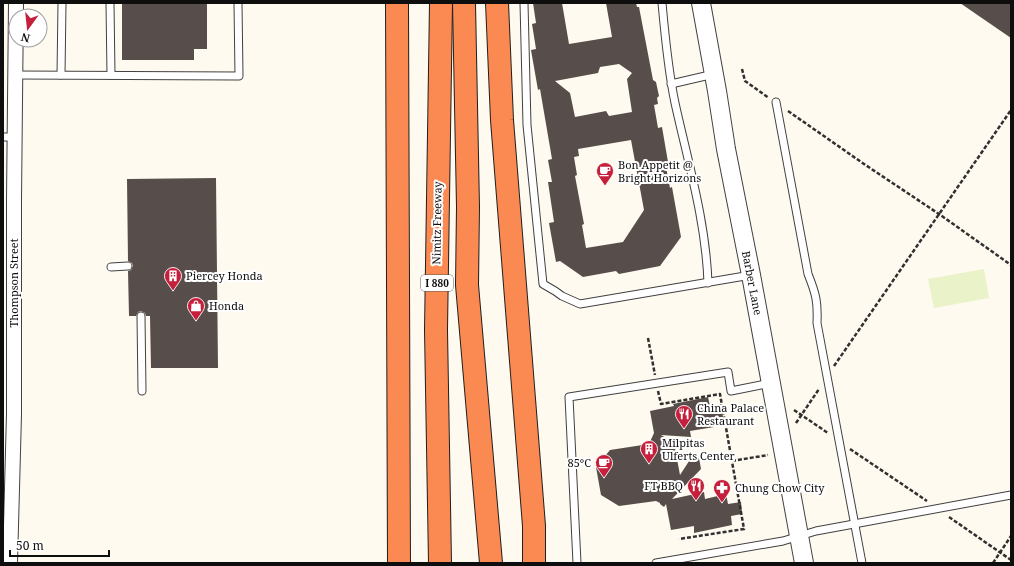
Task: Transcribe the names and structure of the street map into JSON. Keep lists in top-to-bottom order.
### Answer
{
  "streets": {
    "highway": ["Nimitz Freeway", "I 880"],
    "street": ["Thompson Street", "Barber Lane"]
  },
  "places": {
    "cafe": ["Bon Appetit @ Bright Horizons", "85°C"],
    "building": ["Piercey Honda", "Milpitas Ulferts Center"],
    "shop": ["Honda"],
    "restaurant": ["China Palace Restaurant", "FT BBQ"],
    "pharmacy": ["Chung Chow City"]
  },
  "scale_bar": "50 m",
  "north": "bottom"
}
